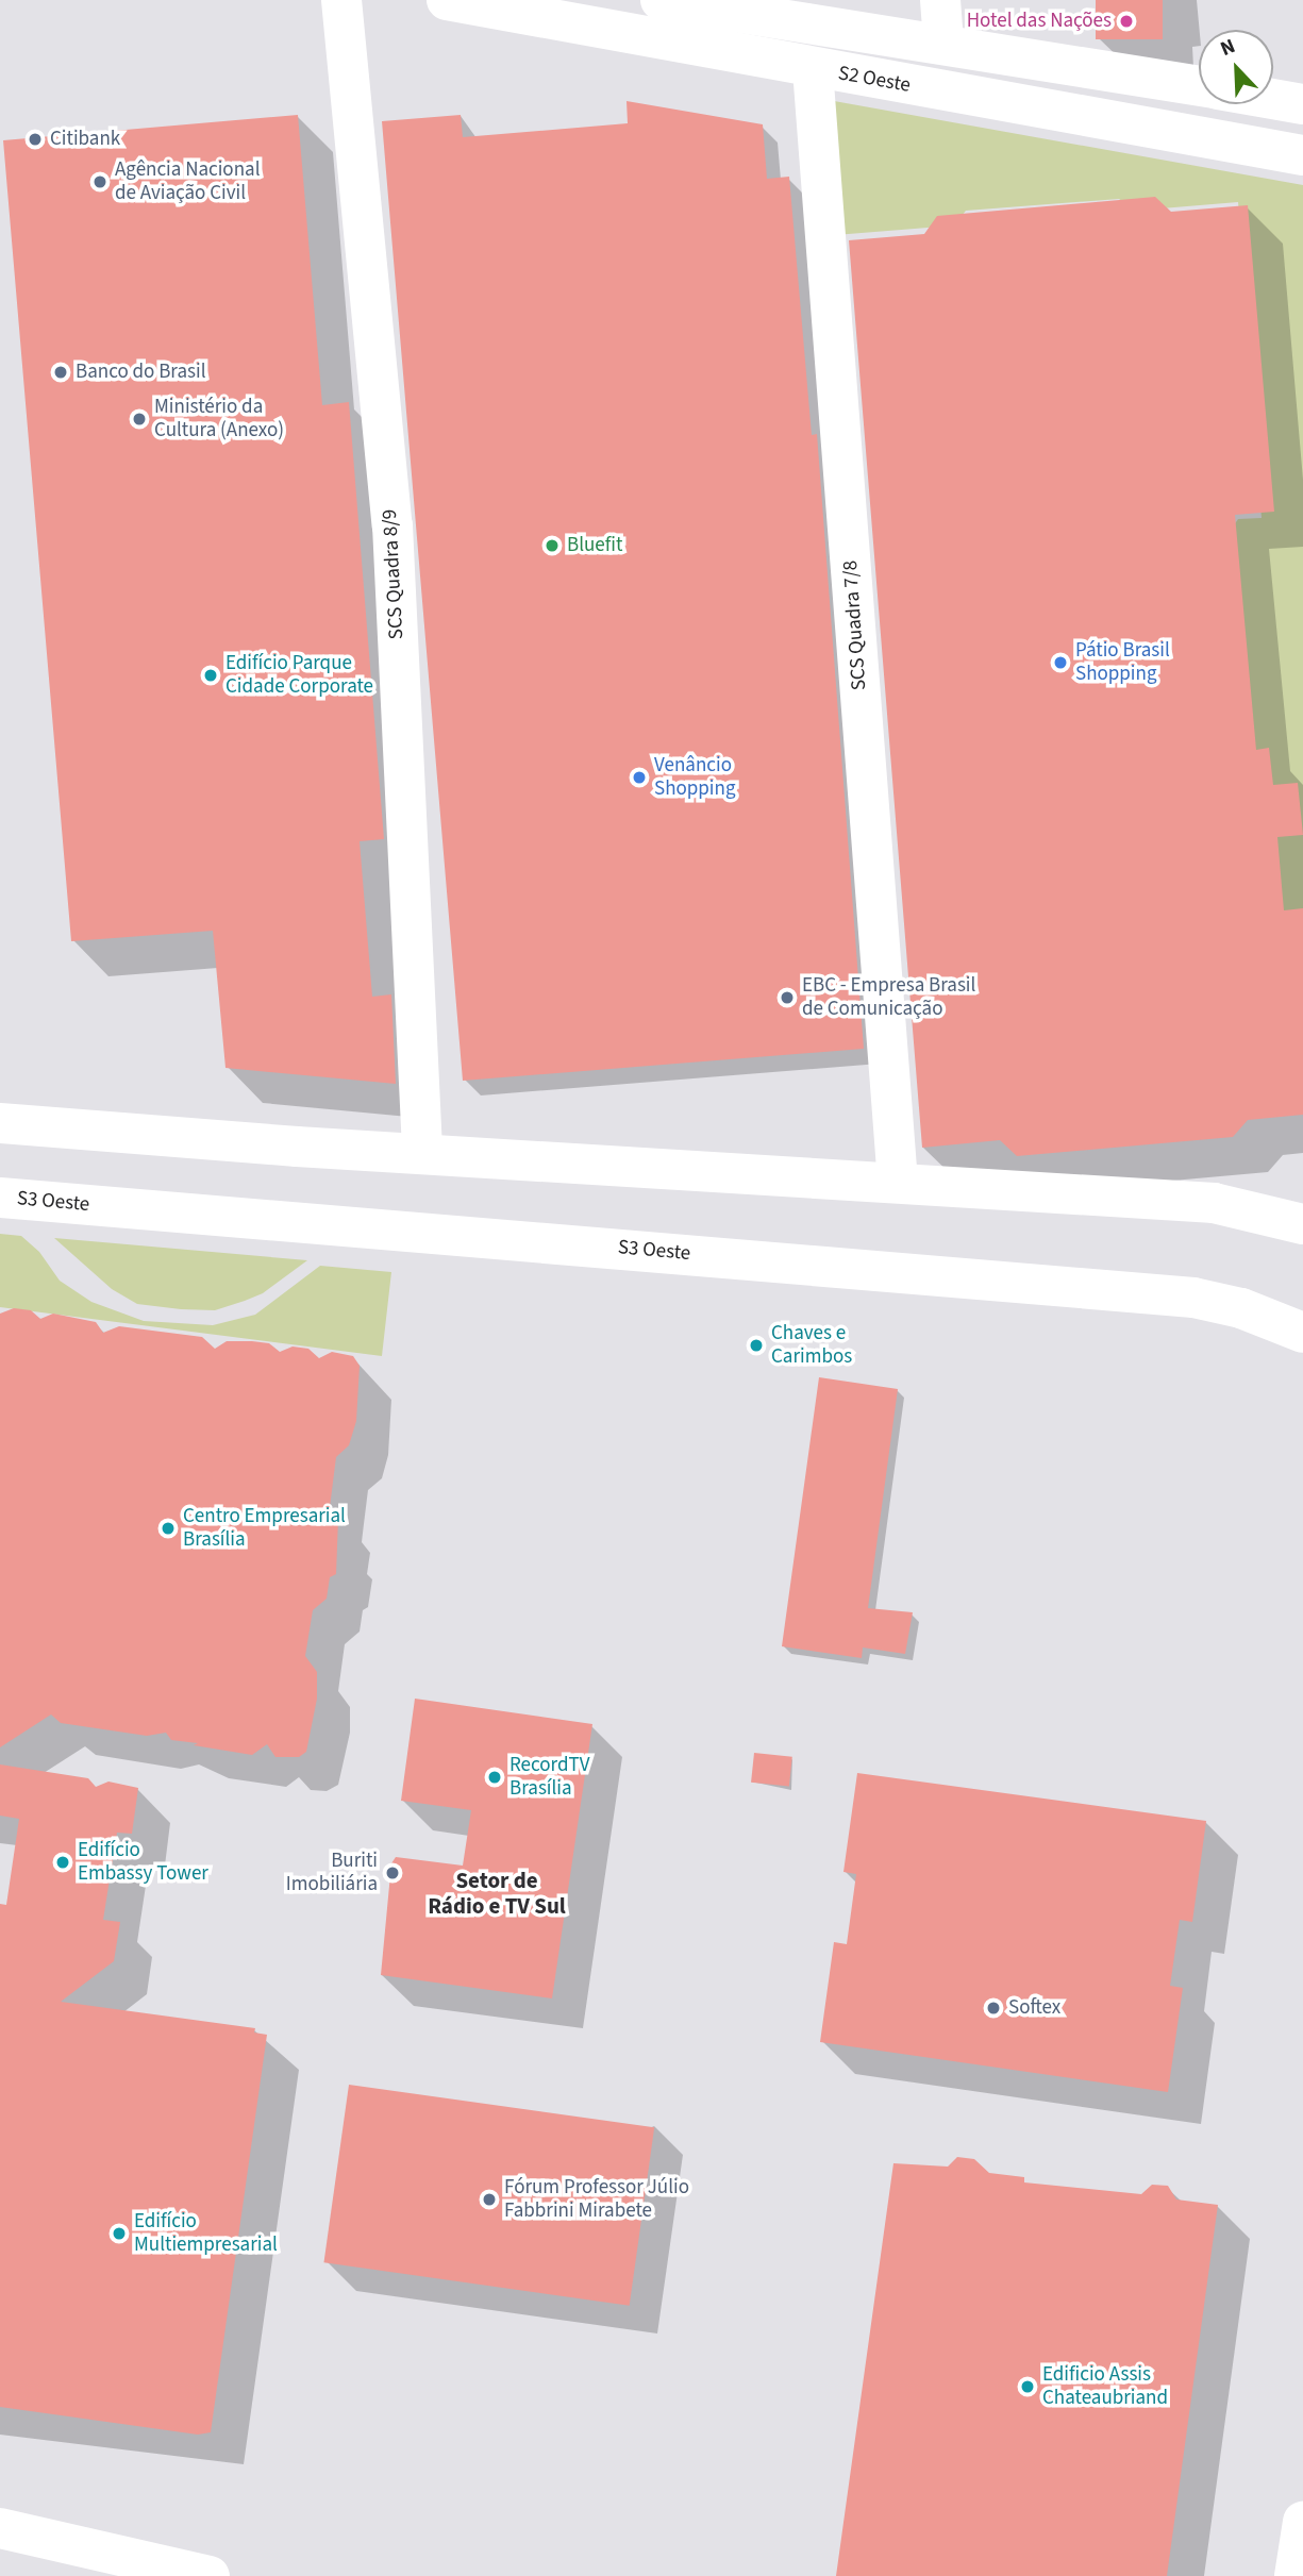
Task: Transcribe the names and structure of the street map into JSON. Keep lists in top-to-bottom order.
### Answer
{
  "streets": {
    "main road": [
      "S2 Oeste",
      "SCS Quadra 8/9",
      "SCS Quadra 7/8",
      "S3 Oeste"
    ]
  },
  "crossings": [
    ["S2 Oeste", "SCS Quadra 7/8"]
  ],
  "districts": ["Setor de Rádio e TV Sul"],
  "places": [
    "Hotel das Nações",
    "Citibank",
    "Agência Nacional de Aviação Civil",
    "Banco do Brasil",
    "Ministério da Cultura (Anexo)",
    "Bluefit",
    "Pátio Brasil Shopping",
    "Edifício Parque Cidade Corporate",
    "Venâncio Shopping",
    "EBC - Empresa Brasil de Comunicação",
    "Chaves e Carimbos",
    "Centro Empresarial Brasília",
    "RecordTV Brasília",
    "Edifício Embassy Tower",
    "Buriti Imobiliária",
    "Softex",
    "Fórum Professor Júlio Fabbrini Mirabete",
    "Edifício Multiempresarial",
    "Edificio Assis Chateaubriand"
  ],
  "north": "top left"
}
